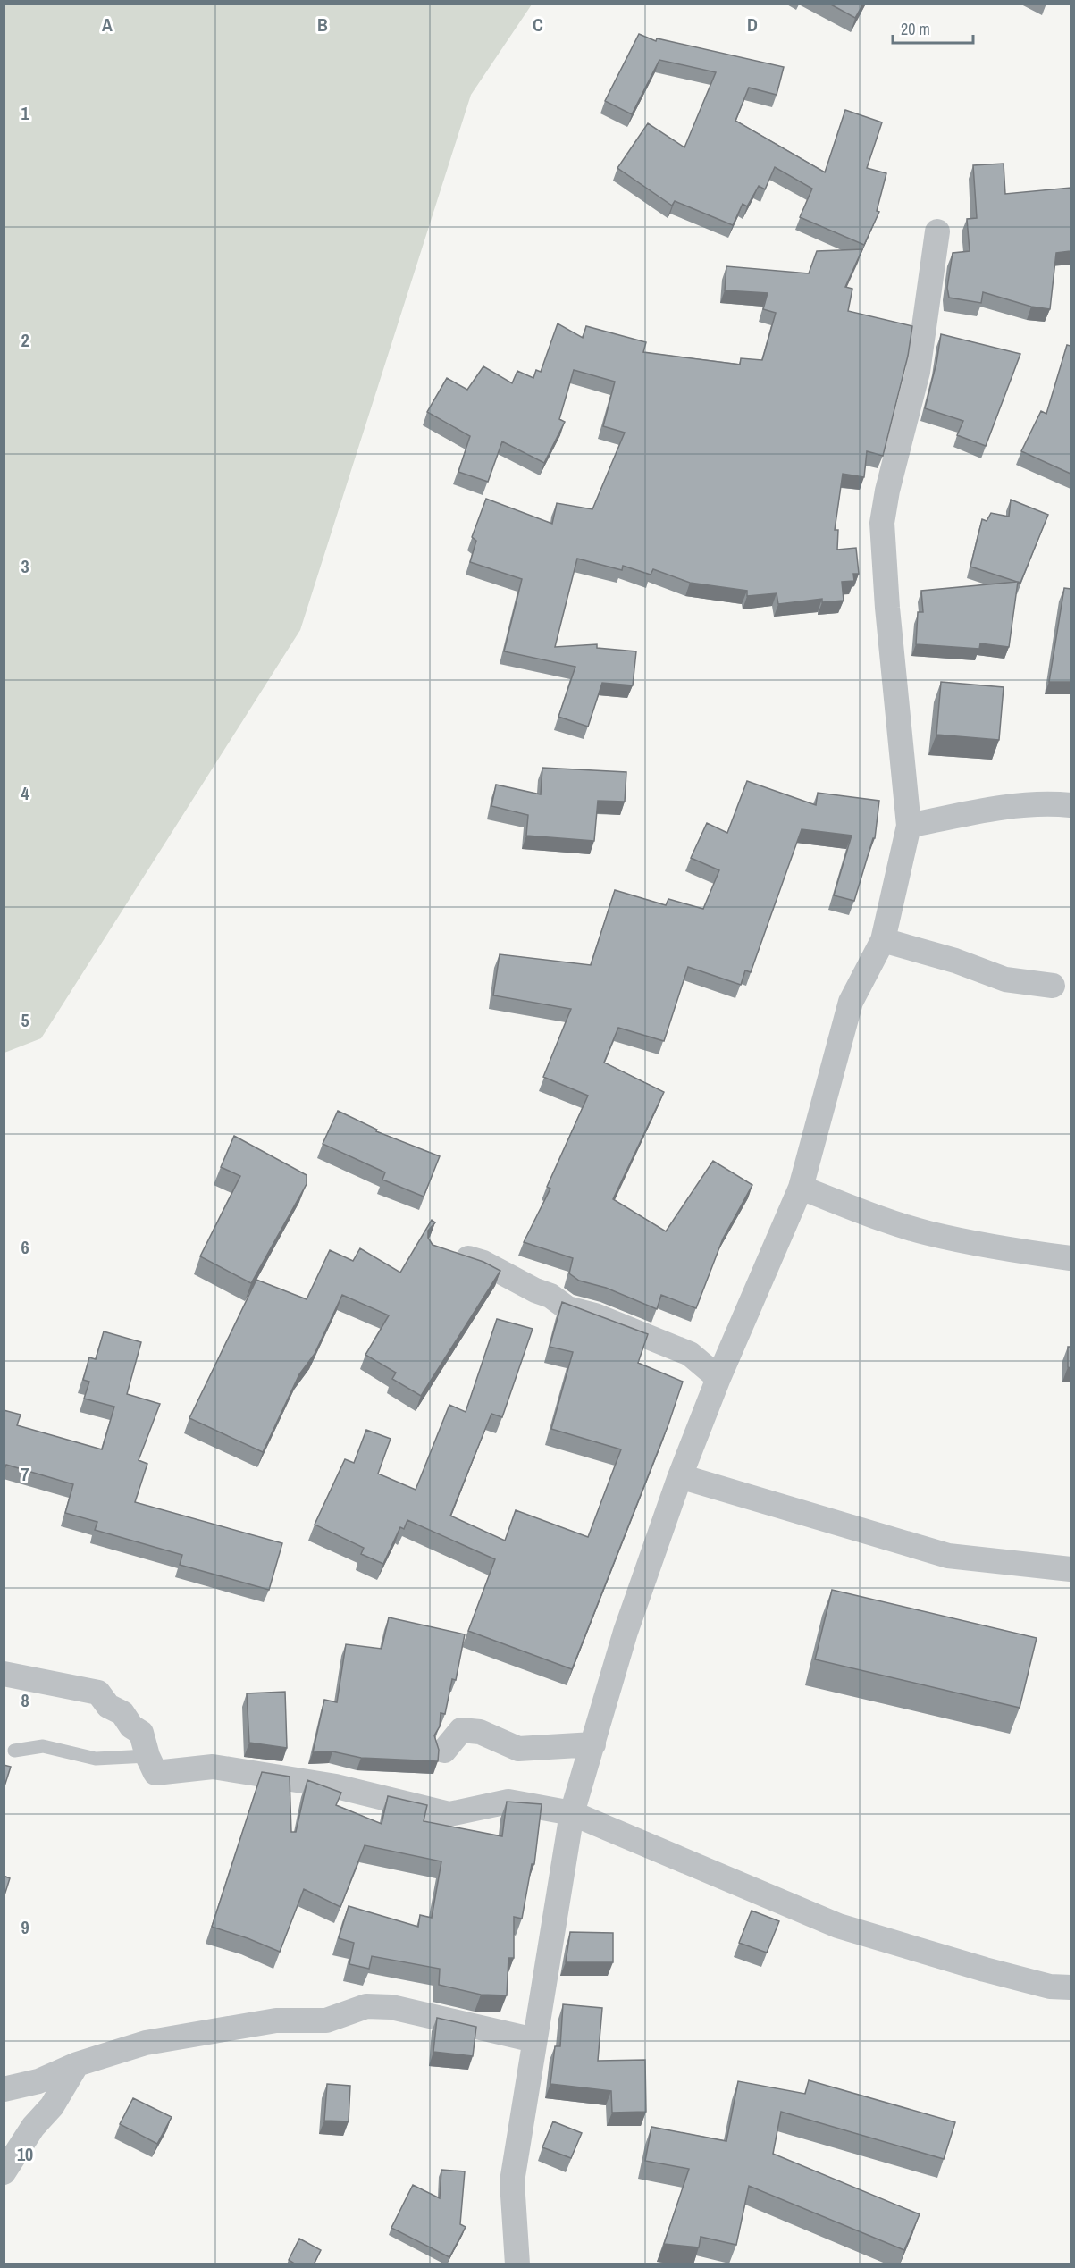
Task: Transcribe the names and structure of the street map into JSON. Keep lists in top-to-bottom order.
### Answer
{
  "scale_bar": "20 m",
  "grid": {
    "columns": [
      "A",
      "B",
      "C",
      "D"
    ],
    "rows": [
      "1",
      "2",
      "3",
      "4",
      "5",
      "6",
      "7",
      "8",
      "9",
      "10"
    ]
  }
}
